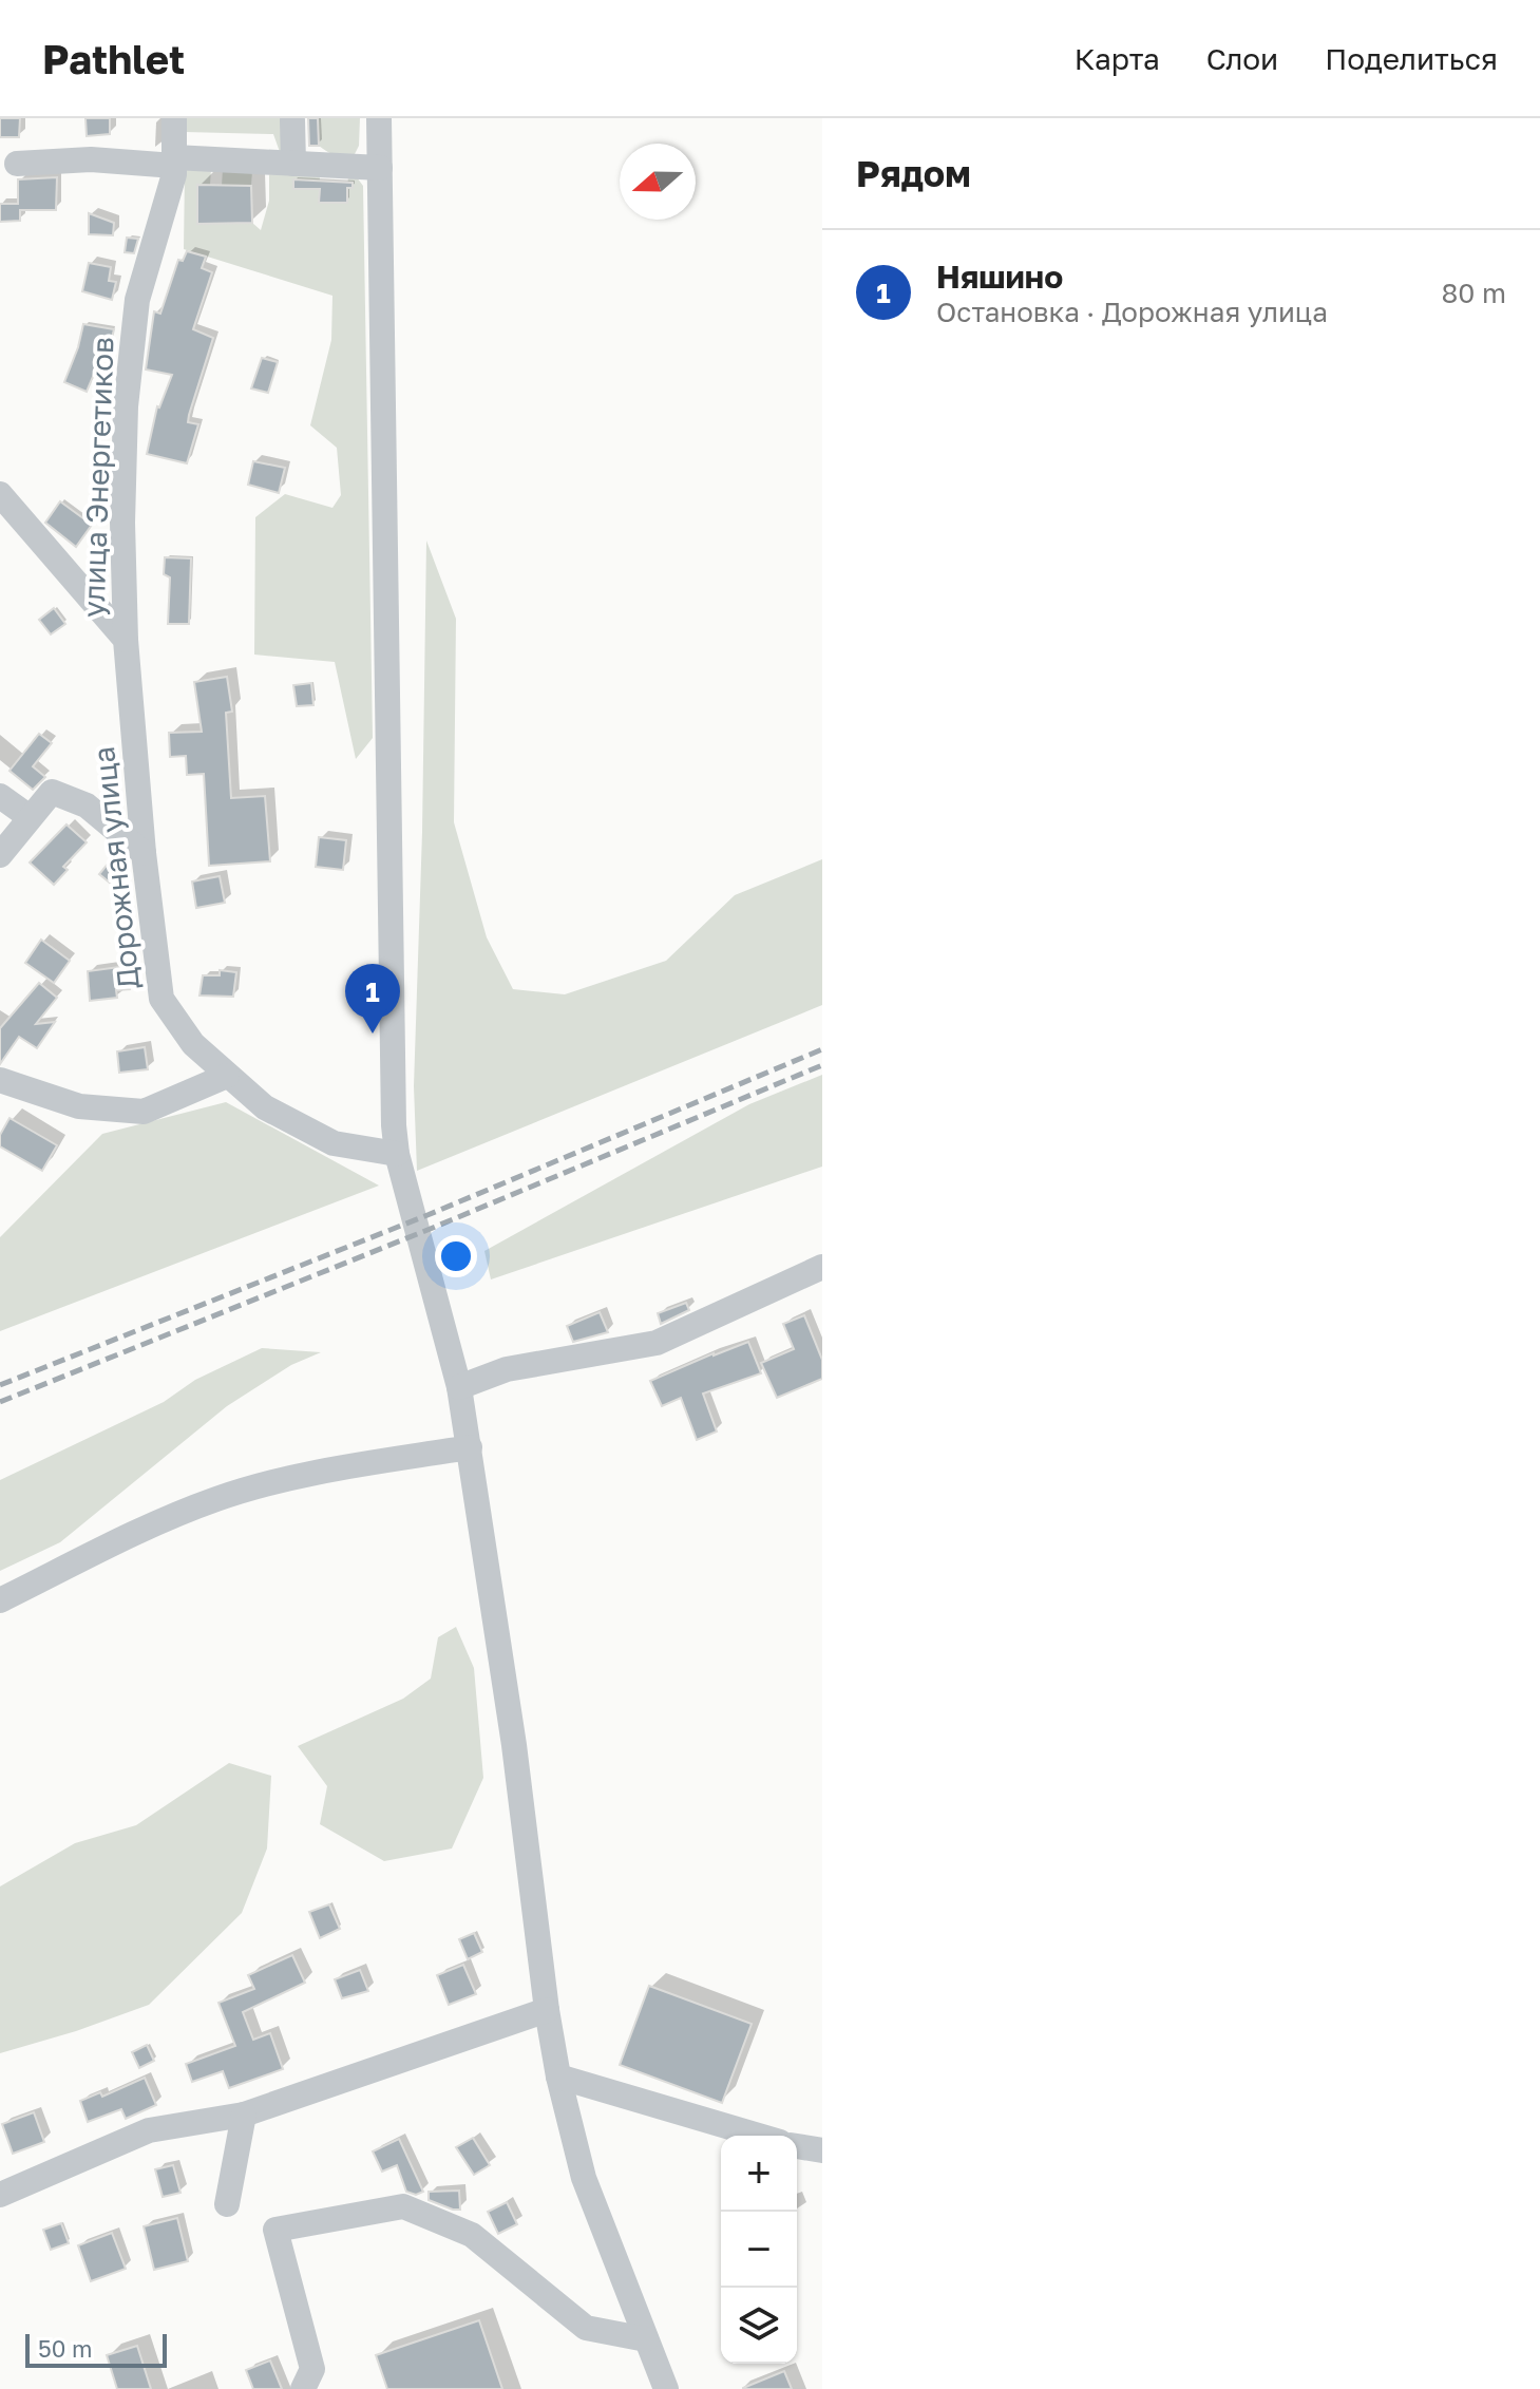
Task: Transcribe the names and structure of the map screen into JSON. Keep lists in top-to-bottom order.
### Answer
{
  "streets": {
    "street": ["улица Энергетиков", "Дорожная улица"]
  },
  "crossings": [
    ["улица Энергетиков", "Дорожная улица"]
  ],
  "scale_bar": "50 m",
  "north": "left",
  "page": {
    "header": "Pathlet",
    "nav": ["Карта", "Слои", "Поделиться"],
    "heading": "Рядом",
    "list": [
      {
        "mark": "1",
        "name": "Няшино",
        "note": "Остановка · Дорожная улица",
        "value": "80 m"
      }
    ],
    "pins": "1",
    "map_buttons": ["+", "−"],
    "scale": "50 m"
  }
}
